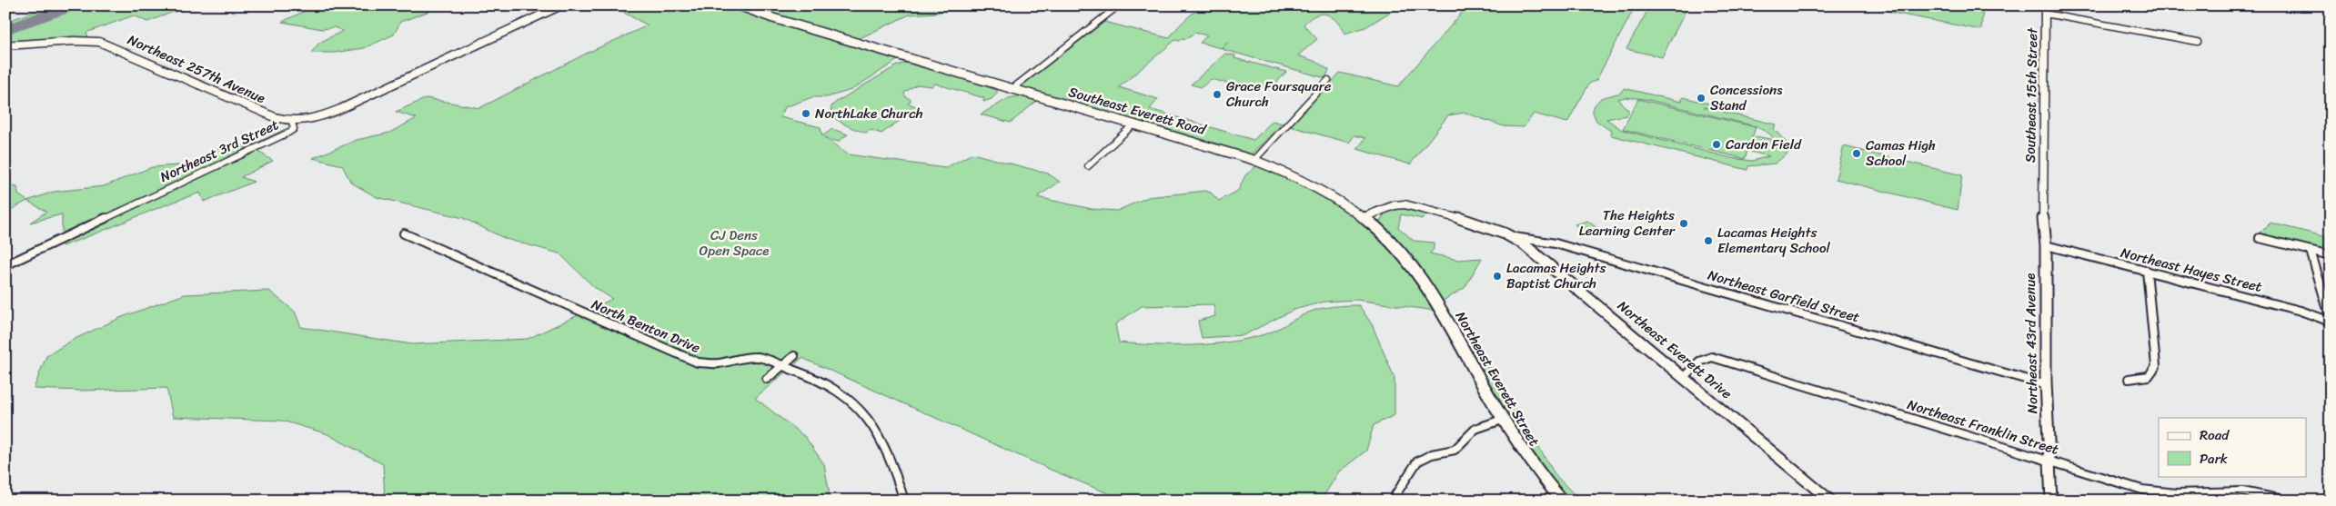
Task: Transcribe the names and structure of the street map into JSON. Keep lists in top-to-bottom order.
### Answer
{
  "streets": {
    "main road": ["Southeast Everett Road", "Northeast Everett Street"],
    "street": [
      "Northeast 257th Avenue",
      "Southeast 15th Street",
      "Northeast 3rd Street",
      "Northeast Hayes Street",
      "Northeast Garfield Street",
      "North Benton Drive",
      "Northeast 43rd Avenue",
      "Northeast Everett Drive",
      "Northeast Franklin Street"
    ]
  },
  "crossings": [
    ["Northeast 257th Avenue", "Northeast 3rd Street"],
    ["Southeast 15th Street", "Northeast 43rd Avenue"],
    ["Southeast Everett Road", "Northeast Everett Drive"],
    ["Southeast Everett Road", "Northeast Everett Street"],
    ["Northeast Hayes Street", "Northeast 43rd Avenue"],
    ["Northeast Garfield Street", "Northeast 43rd Avenue"],
    ["Northeast Garfield Street", "Northeast Everett Drive"],
    ["Northeast 43rd Avenue", "Northeast Franklin Street"],
    ["Northeast Everett Drive", "Northeast Franklin Street"]
  ],
  "parks": ["CJ Dens Open Space"],
  "places": [
    "Grace Foursquare Church",
    "Concessions Stand",
    "NorthLake Church",
    "Cardon Field",
    "Camas High School",
    "The Heights Learning Center",
    "Lacamas Heights Elementary School",
    "Lacamas Heights Baptist Church"
  ],
  "legend": ["Road", "Park"]
}
